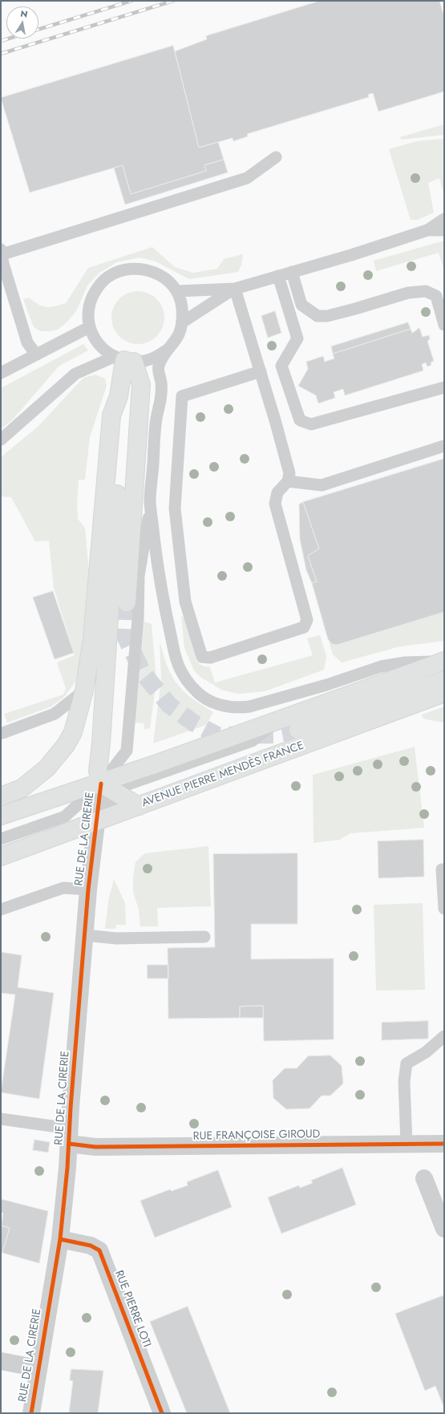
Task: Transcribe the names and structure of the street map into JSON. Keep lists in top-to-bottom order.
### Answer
{
  "streets": {
    "main road": ["AVENUE PIERRE MENDÈS FRANCE"],
    "street": ["RUE DE LA CIRERIE", "RUE FRANÇOISE GIROUD", "RUE PIERRE LOTI"]
  },
  "crossings": [
    ["AVENUE PIERRE MENDÈS FRANCE", "RUE DE LA CIRERIE"],
    ["RUE DE LA CIRERIE", "RUE FRANÇOISE GIROUD"],
    ["RUE DE LA CIRERIE", "RUE PIERRE LOTI"]
  ],
  "north": "top"
}
